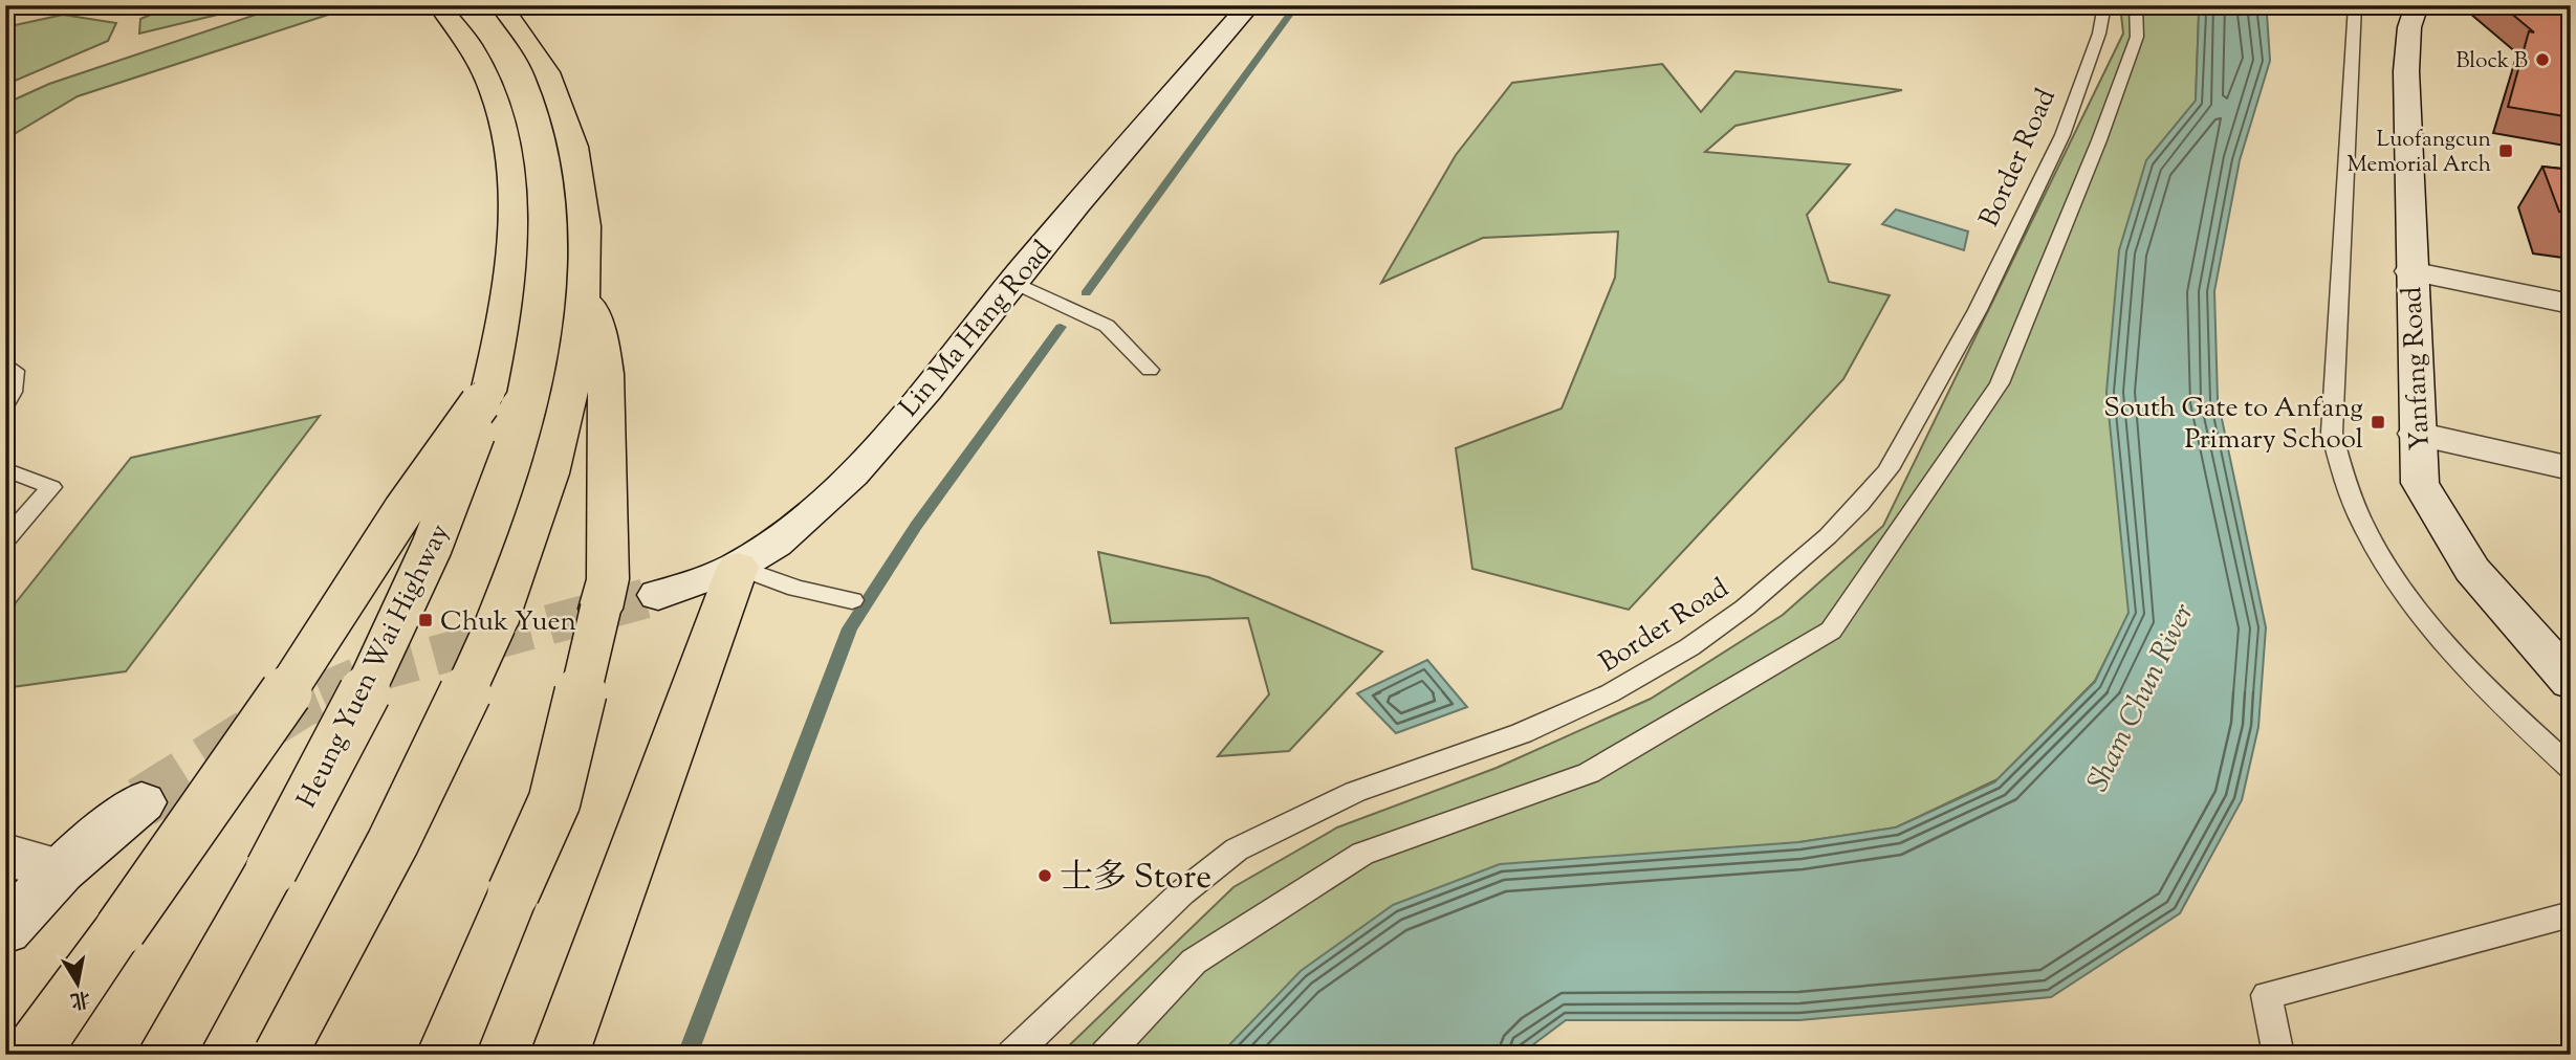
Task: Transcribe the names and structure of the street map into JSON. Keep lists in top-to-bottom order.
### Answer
{
  "streets": {
    "highway": ["Heung Yuen Wai Highway"],
    "street": ["Lin Ma Hang Road", "Yanfang Road"],
    "lane": ["Border Road"]
  },
  "water": ["Sham Chun River"],
  "places": {
    "other": ["Block B", "士多 Store"],
    "transit": ["Luofangcun Memorial Arch", "South Gate to Anfang Primary School", "Chuk Yuen"]
  },
  "north": "bottom"
}
